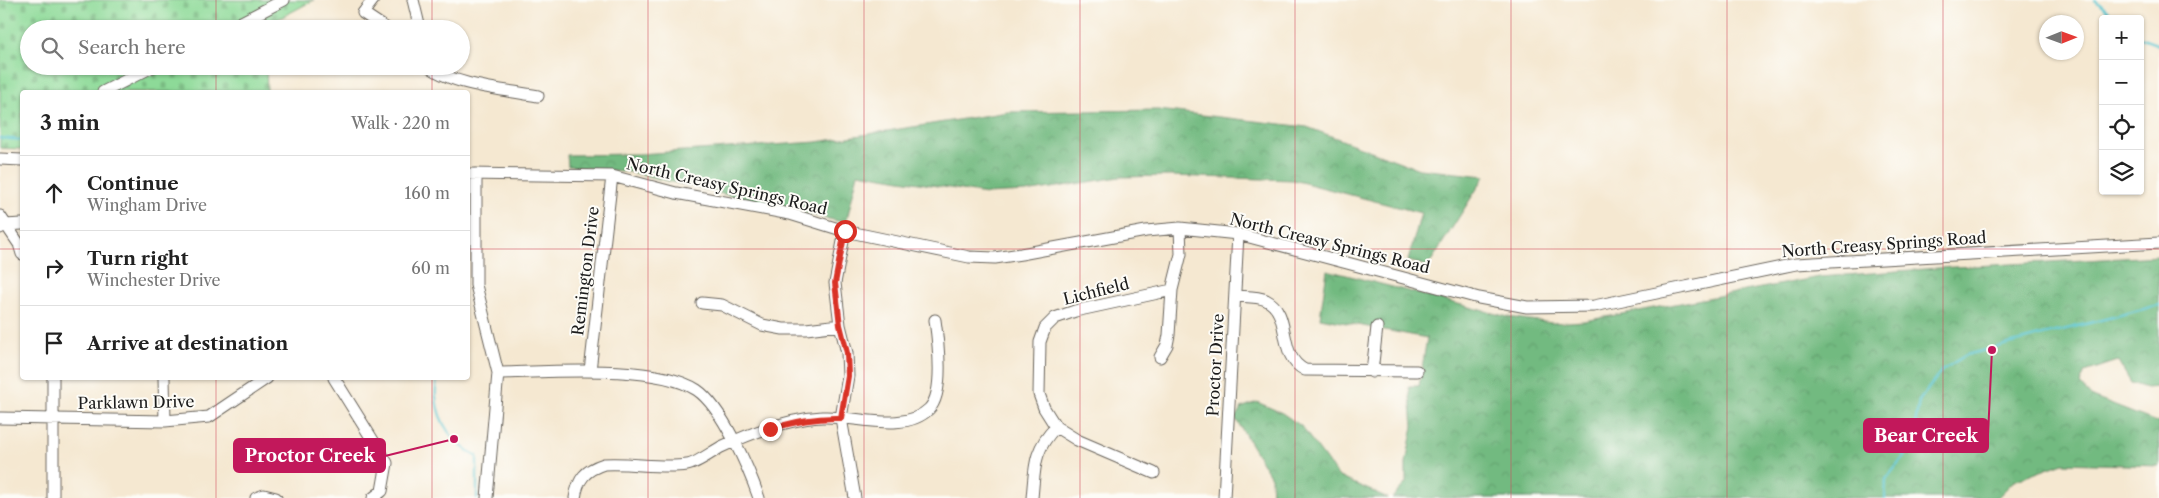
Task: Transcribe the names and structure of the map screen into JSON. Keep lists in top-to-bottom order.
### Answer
{
  "streets": {
    "street": [
      "North Creasy Springs Road",
      "Remington Drive",
      "Lichfield",
      "Proctor Drive",
      "Parklawn Drive"
    ]
  },
  "crossings": [
    ["North Creasy Springs Road", "Remington Drive"],
    ["North Creasy Springs Road", "Proctor Drive"]
  ],
  "places": ["Bear Creek", "Proctor Creek"],
  "north": "right",
  "page": {
    "map_buttons": ["+", "−"],
    "search": "Search here",
    "heading": ["3 min", "Walk · 220 m"],
    "list": [
      ["Continue", "Wingham Drive", "160 m"],
      ["Turn right", "Winchester Drive", "60 m"],
      "Arrive at destination"
    ]
  }
}
